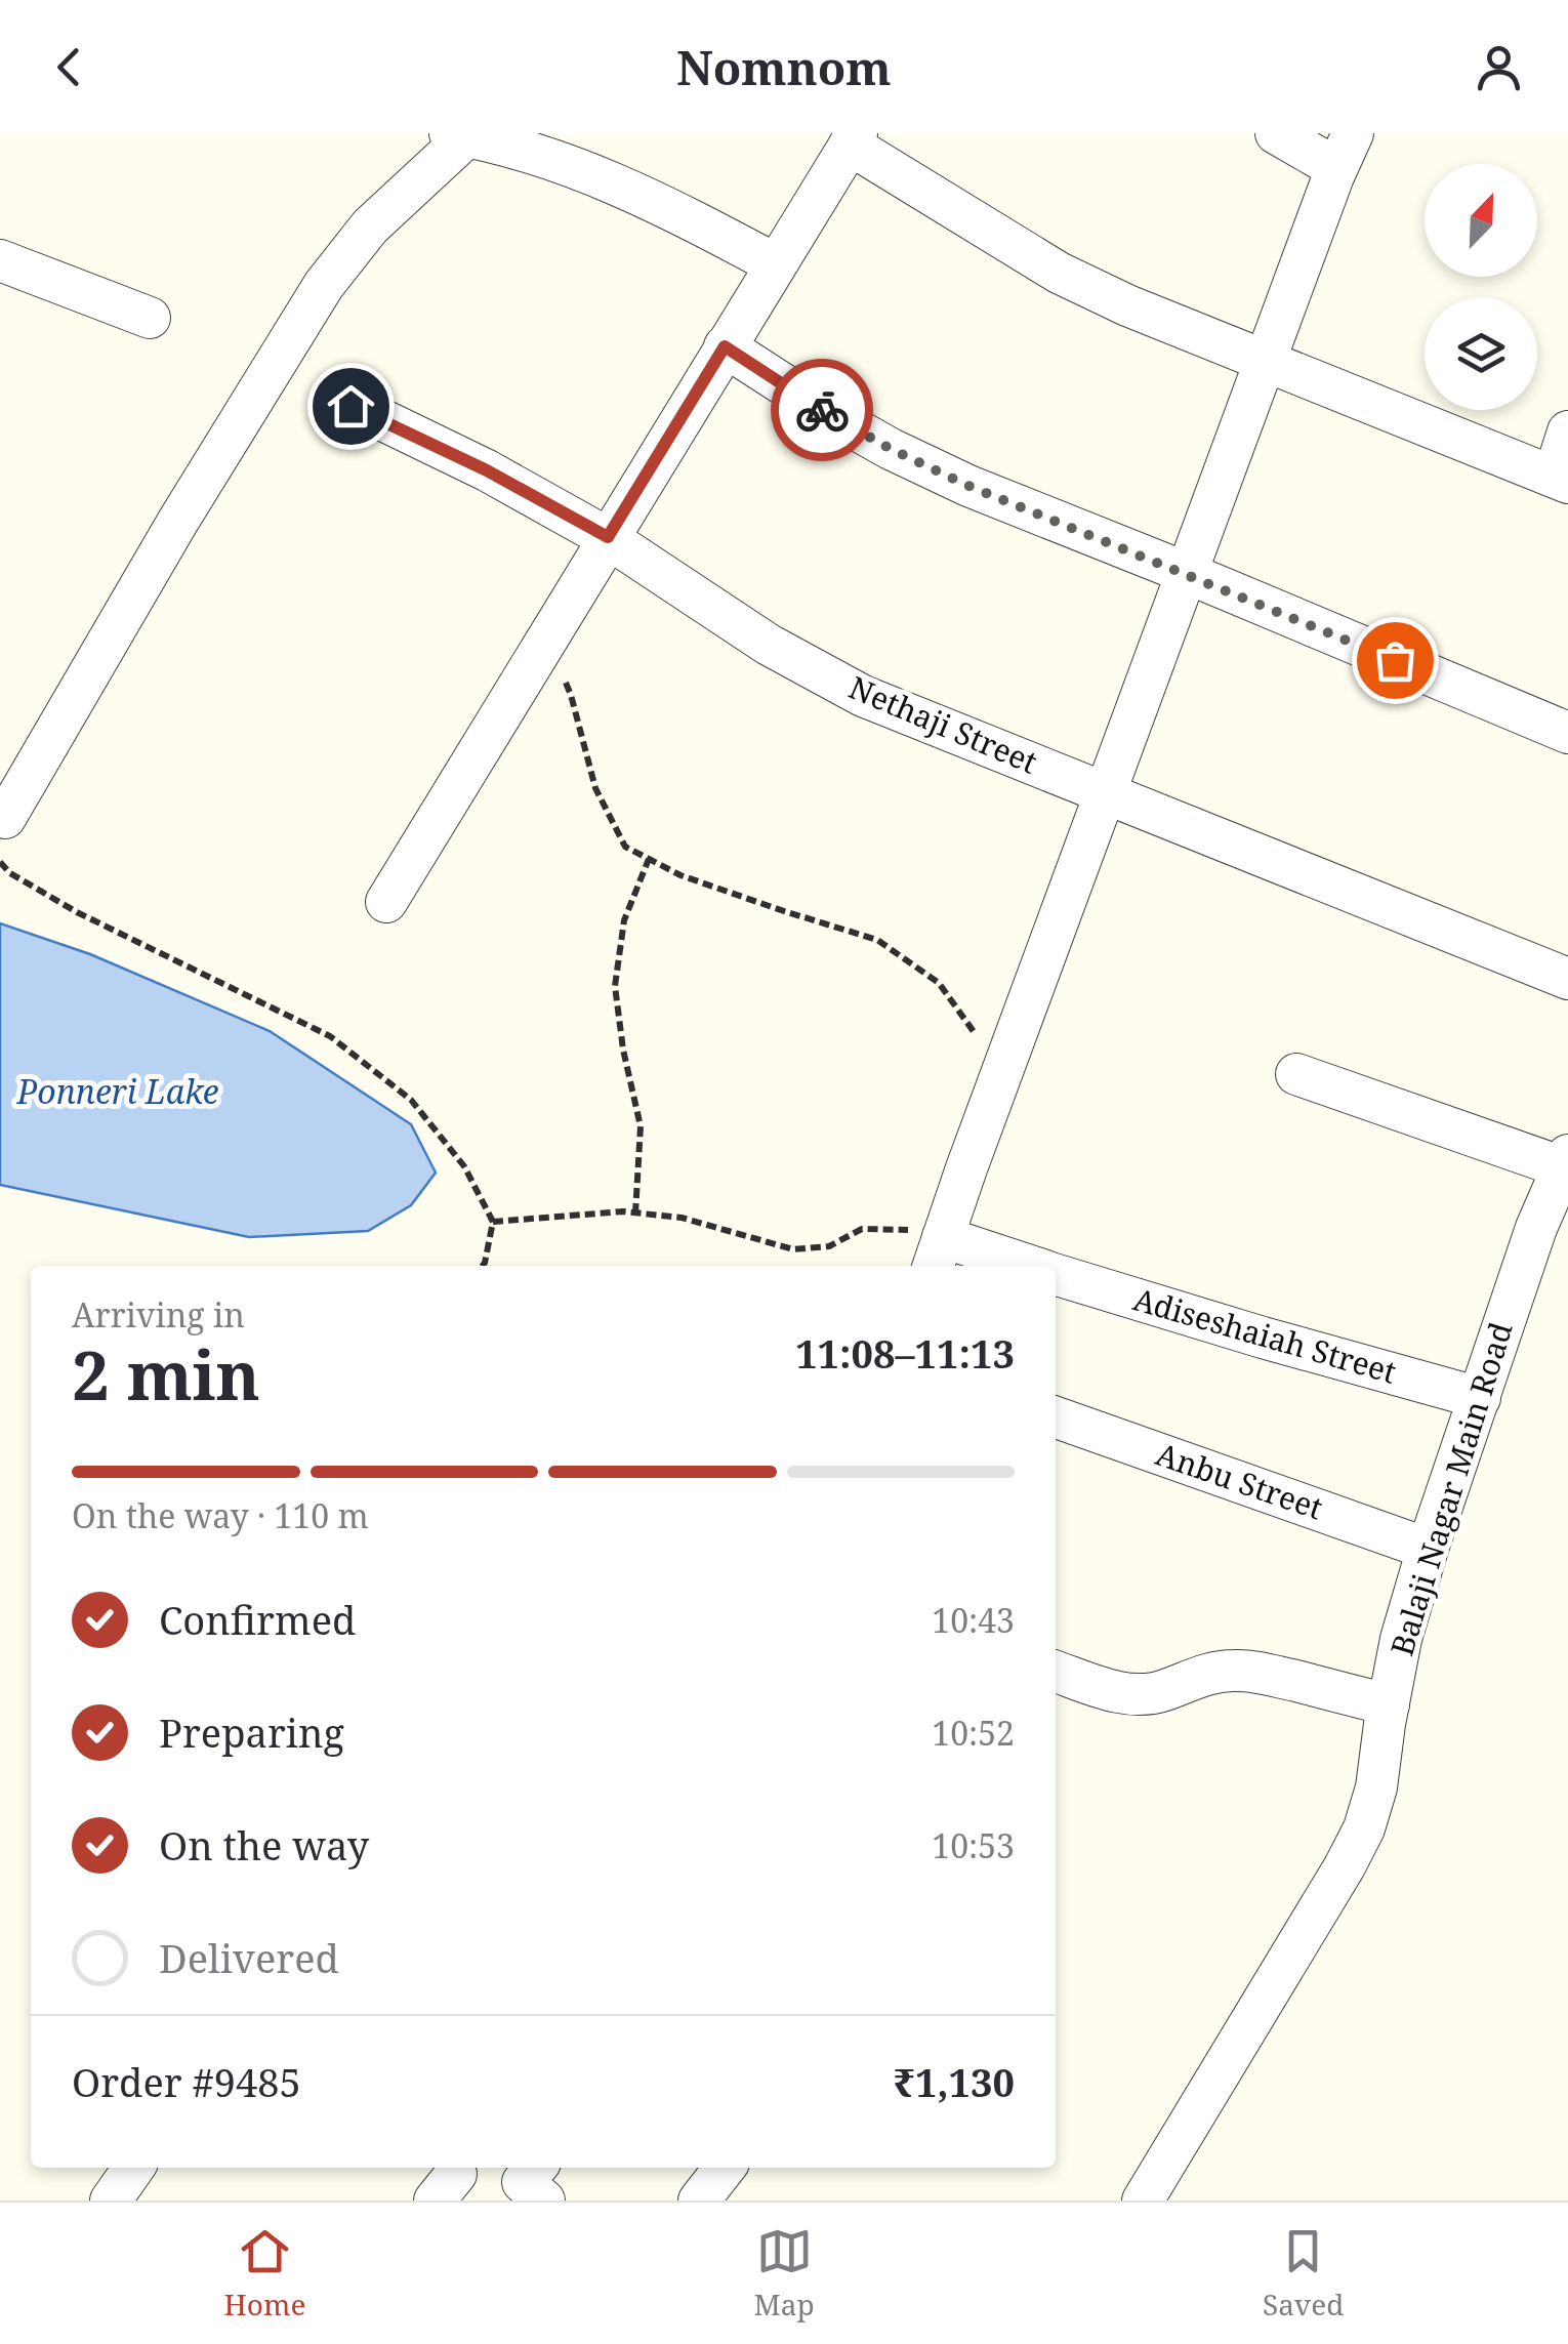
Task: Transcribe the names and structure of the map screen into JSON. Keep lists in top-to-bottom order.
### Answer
{
  "streets": {
    "street": [
      "Nethaji Street",
      "Adiseshaiah Street",
      "Anbu Street",
      "Balaji Nagar Main Road"
    ]
  },
  "crossings": [
    ["Adiseshaiah Street", "Balaji Nagar Main Road"],
    ["Anbu Street", "Balaji Nagar Main Road"]
  ],
  "water": ["Ponneri Lake"],
  "north": "top right",
  "page": {
    "header": "Nomnom",
    "heading": ["2 min", "Arriving in", "11:08–11:13"],
    "panel": ["Order #9485", "₹1,130"],
    "bar": "On the way · 110 m",
    "list": [
      ["Confirmed", "10:43"],
      ["Preparing", "10:52"],
      ["On the way", "10:53"],
      "Delivered"
    ],
    "tabs": ["Home", "Map", "Saved"]
  }
}
